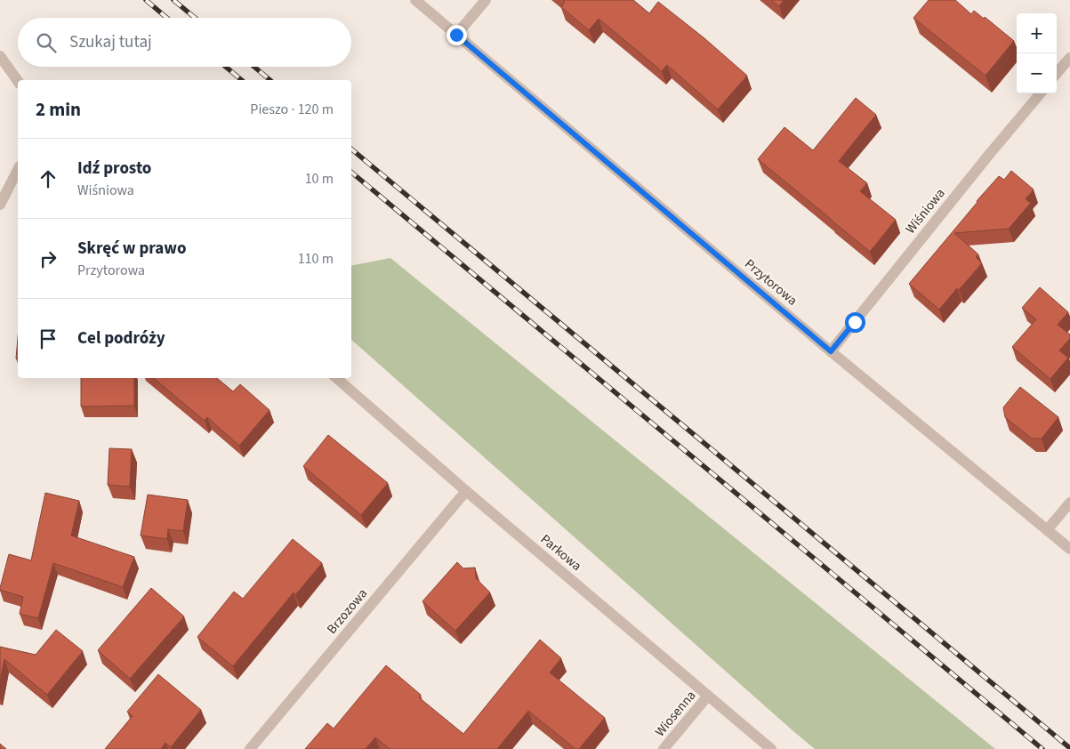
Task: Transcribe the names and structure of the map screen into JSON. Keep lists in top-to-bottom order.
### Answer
{
  "streets": {
    "street": [
      "Wiśniowa",
      "Przytorowa",
      "Parkowa",
      "Brzozowa",
      "Wiosenna"
    ]
  },
  "crossings": [
    ["Wiśniowa", "Przytorowa"],
    ["Parkowa", "Brzozowa"],
    ["Parkowa", "Wiosenna"]
  ],
  "page": {
    "map_buttons": ["+", "−"],
    "search": "Szukaj tutaj",
    "heading": ["2 min", "Pieszo · 120 m"],
    "list": [
      ["Idź prosto", "Wiśniowa", "10 m"],
      ["Skręć w prawo", "Przytorowa", "110 m"],
      "Cel podróży"
    ]
  }
}
